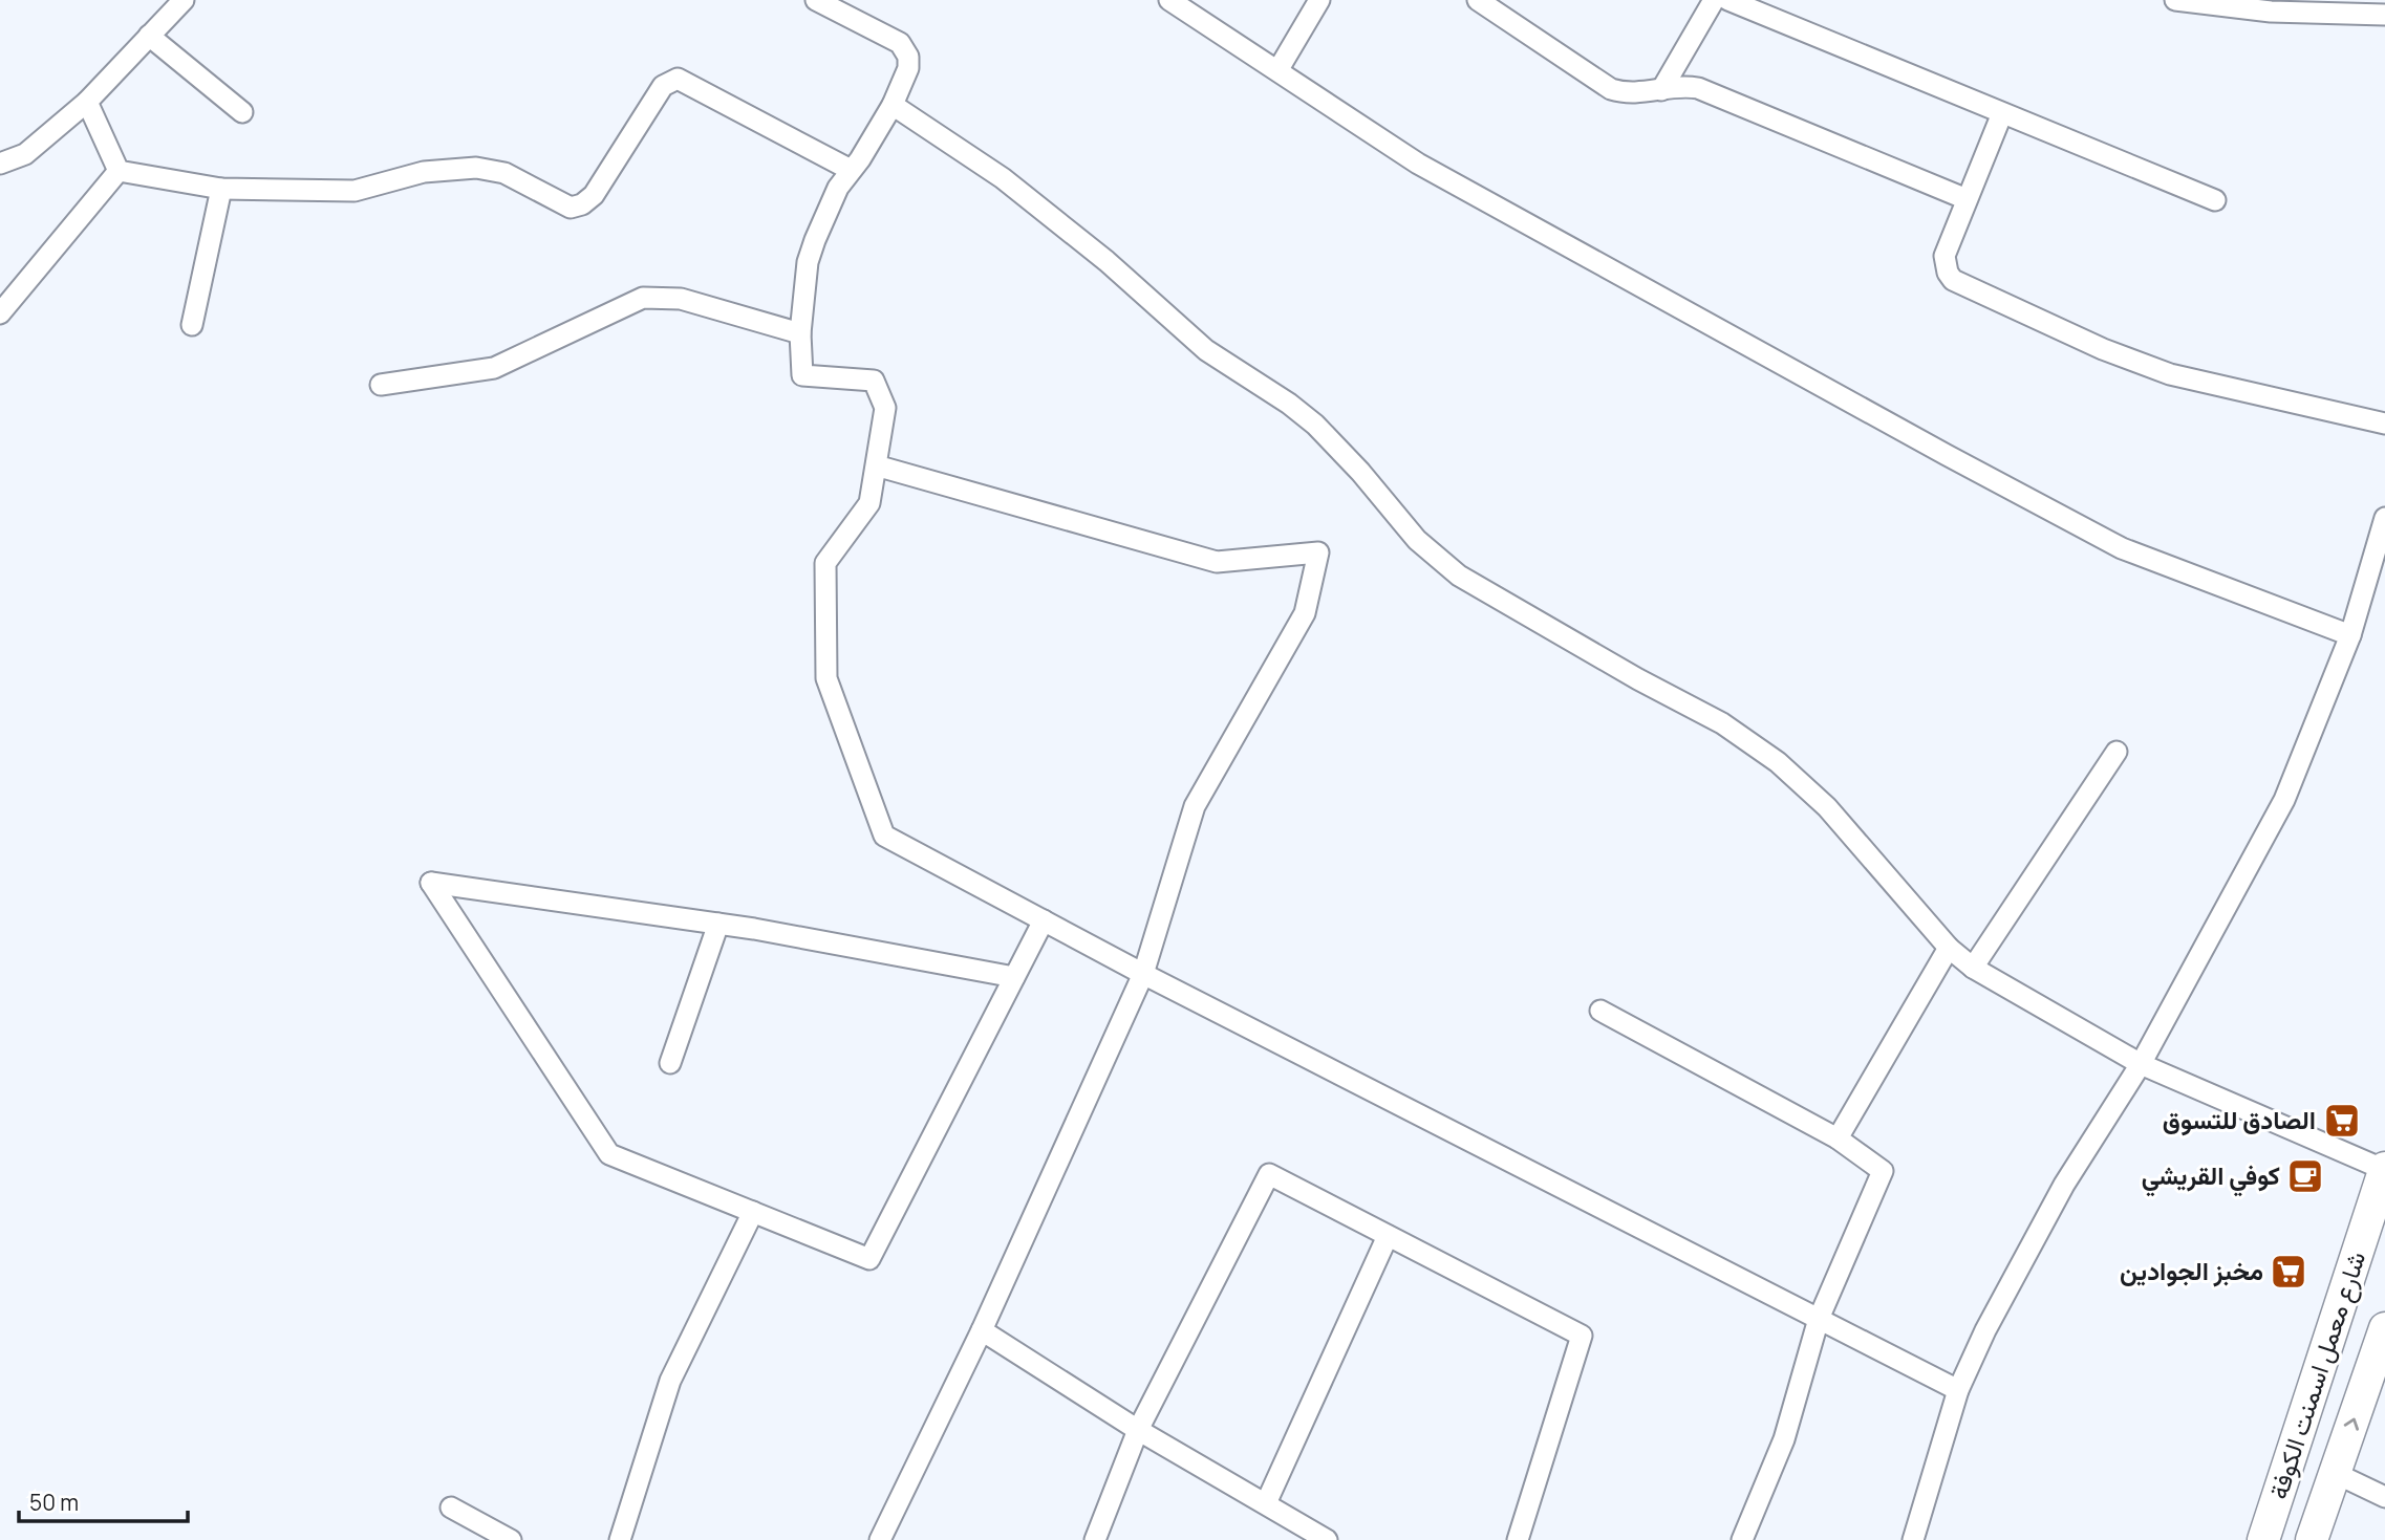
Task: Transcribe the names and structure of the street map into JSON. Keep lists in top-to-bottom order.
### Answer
{
  "streets": {
    "main road": ["شارع معمل اسمنت الكوفة"]
  },
  "places": {
    "supermarket": ["الصادق للتسوق", "مخبز الجوادين"],
    "cafe": ["كوفي القريشي"]
  },
  "scale_bar": "50 m"
}
